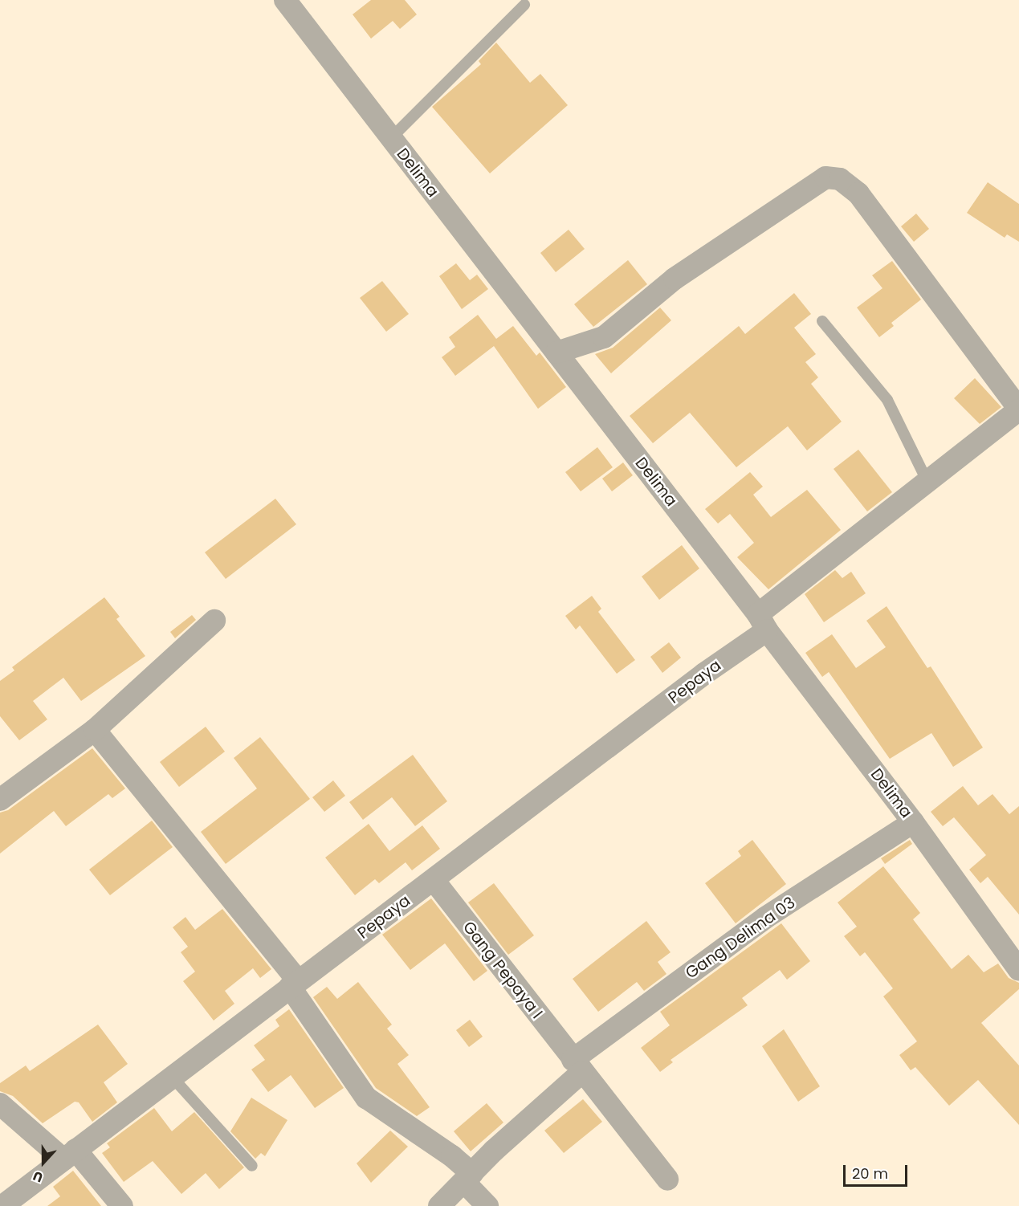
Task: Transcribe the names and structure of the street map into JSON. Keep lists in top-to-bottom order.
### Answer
{
  "streets": {
    "street": [
      "Delima",
      "Pepaya",
      "Gang Delima 03",
      "Gang Pepaya I"
    ]
  },
  "crossings": [
    ["Delima", "Pepaya"],
    ["Delima", "Gang Delima 03"],
    ["Pepaya", "Gang Pepaya I"],
    ["Gang Delima 03", "Gang Pepaya I"]
  ],
  "scale_bar": "20 m",
  "north": "bottom"
}
